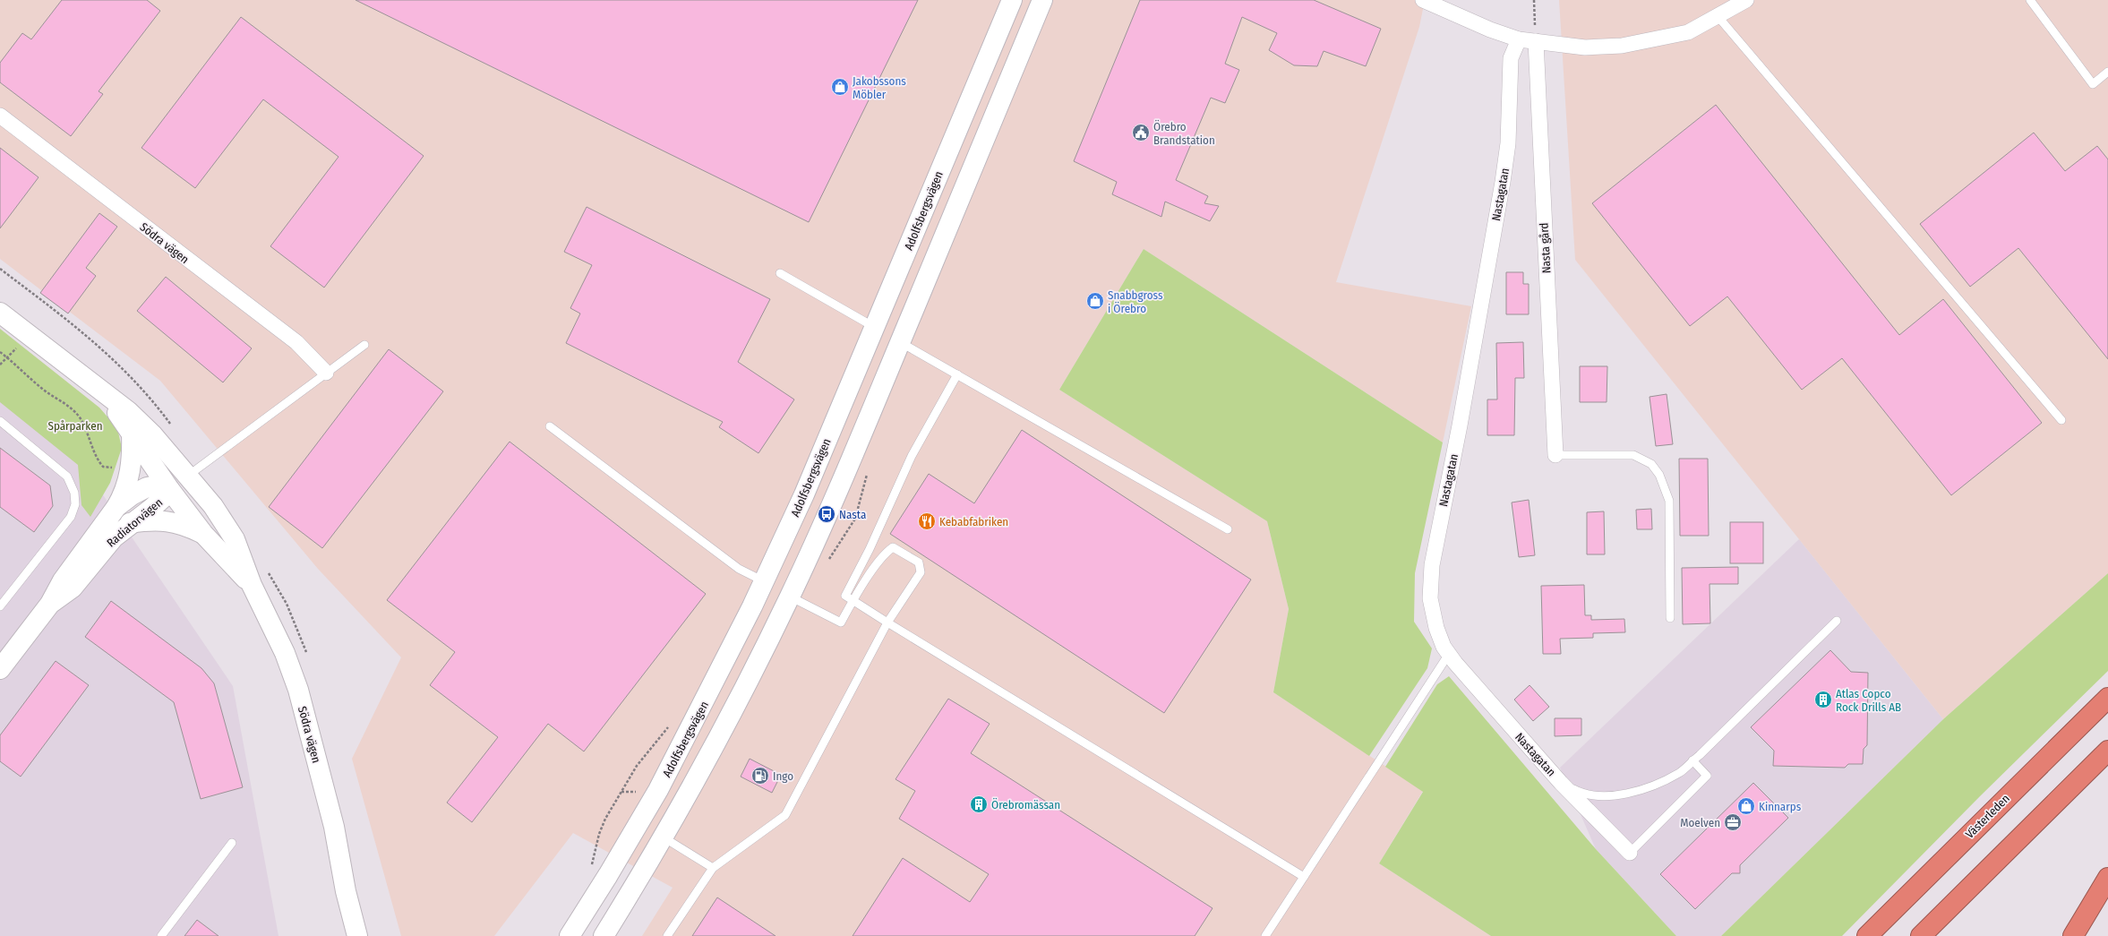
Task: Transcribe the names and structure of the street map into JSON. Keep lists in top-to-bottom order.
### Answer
{
  "streets": {
    "highway": ["Västerleden"],
    "main road": ["Adolfsbergsvägen", "Södra vägen", "Radiatorvägen"],
    "street": ["Nastagatan", "Nasta gård"]
  },
  "crossings": [
    ["Södra vägen", "Radiatorvägen"]
  ],
  "parks": ["Spårparken"],
  "places": {
    "shop": ["Jakobssons Möbler", "Snabbgross i Örebro", "Kinnarps"],
    "public building": ["Örebro Brandstation"],
    "bus stop": ["Nasta"],
    "restaurant": ["Kebabfabriken"],
    "building": ["Atlas Copco Rock Drills AB", "Örebromässan"],
    "fuel station": ["Ingo"],
    "office": ["Moelven"]
  }
}
